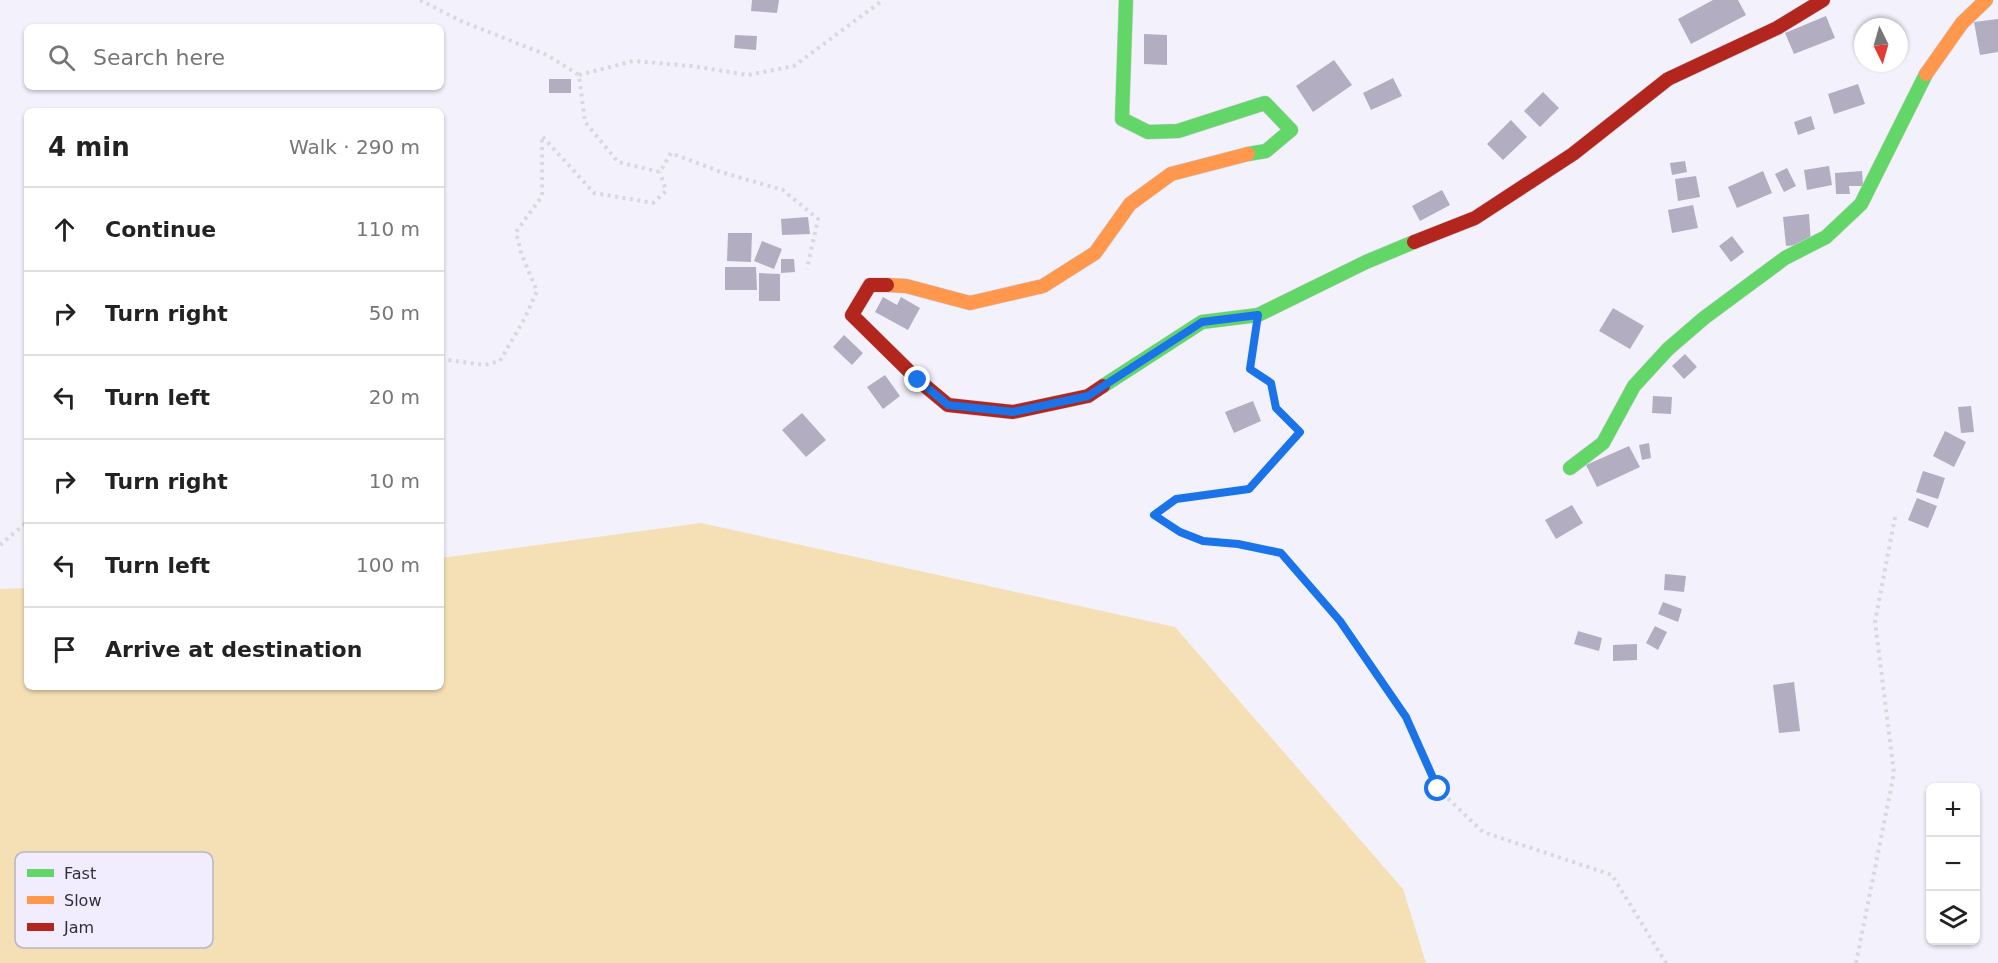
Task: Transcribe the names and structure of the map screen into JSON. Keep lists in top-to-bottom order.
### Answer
{
  "legend": ["Fast", "Slow", "Jam"],
  "north": "bottom",
  "page": {
    "search": "Search here",
    "heading": ["4 min", "Walk · 290 m"],
    "list": [
      ["Continue", "110 m"],
      ["Turn right", "50 m"],
      ["Turn left", "20 m"],
      ["Turn right", "10 m"],
      ["Turn left", "100 m"],
      "Arrive at destination"
    ],
    "map_buttons": ["+", "−"]
  }
}
